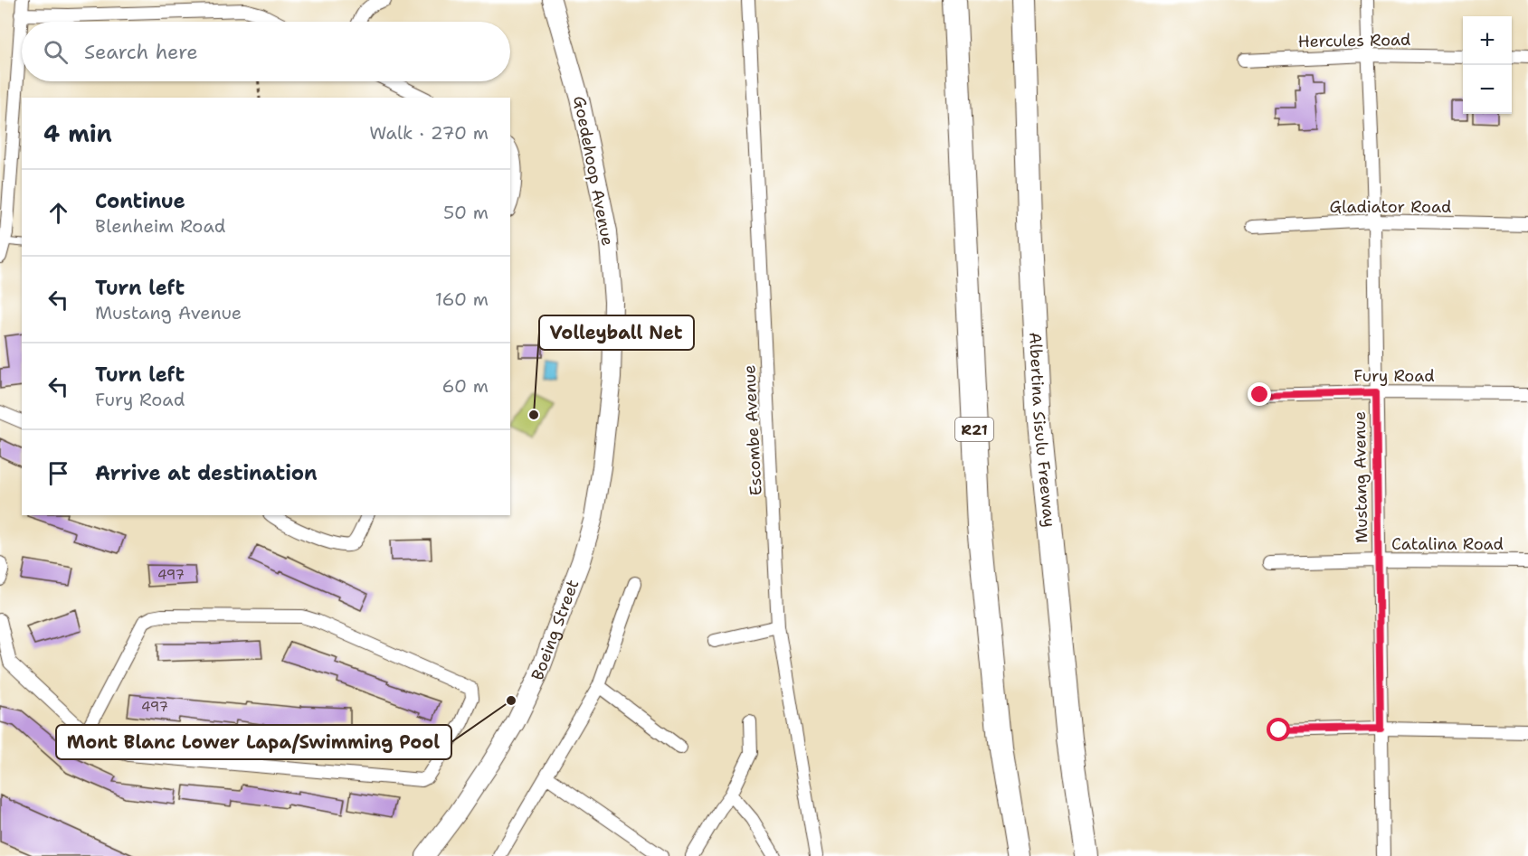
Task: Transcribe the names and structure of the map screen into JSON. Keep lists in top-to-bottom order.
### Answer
{
  "streets": {
    "highway": ["R21", "Albertina Sisulu Freeway"],
    "main road": ["Goedehoop Avenue", "Boeing Street"],
    "street": [
      "Hercules Road",
      "Gladiator Road",
      "Fury Road",
      "Escombe Avenue",
      "Mustang Avenue",
      "Catalina Road"
    ]
  },
  "crossings": [
    ["Hercules Road", "Mustang Avenue"],
    ["Goedehoop Avenue", "Boeing Street"],
    ["Gladiator Road", "Mustang Avenue"],
    ["Fury Road", "Mustang Avenue"],
    ["Mustang Avenue", "Catalina Road"]
  ],
  "places": ["Volleyball Net", "Mont Blanc Lower Lapa/Swimming Pool"],
  "house_numbers": ["497", "497"],
  "page": {
    "map_buttons": ["+", "−"],
    "search": "Search here",
    "heading": ["4 min", "Walk · 270 m"],
    "list": [
      ["Continue", "Blenheim Road", "50 m"],
      ["Turn left", "Mustang Avenue", "160 m"],
      ["Turn left", "Fury Road", "60 m"],
      "Arrive at destination"
    ]
  }
}
